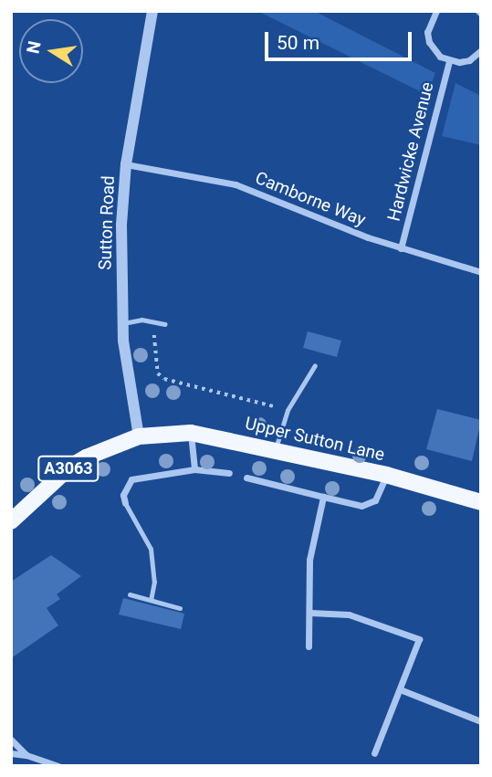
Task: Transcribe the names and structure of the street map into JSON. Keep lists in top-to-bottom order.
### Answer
{
  "streets": {
    "main road": ["Upper Sutton Lane", "A3063"],
    "street": ["Hardwicke Avenue", "Camborne Way", "Sutton Road"]
  },
  "crossings": [
    ["Hardwicke Avenue", "Camborne Way"],
    ["Camborne Way", "Sutton Road"],
    ["Sutton Road", "Upper Sutton Lane"],
    ["Sutton Road", "A3063"],
    ["Upper Sutton Lane", "A3063"]
  ],
  "scale_bar": "50 m",
  "north": "left"
}
